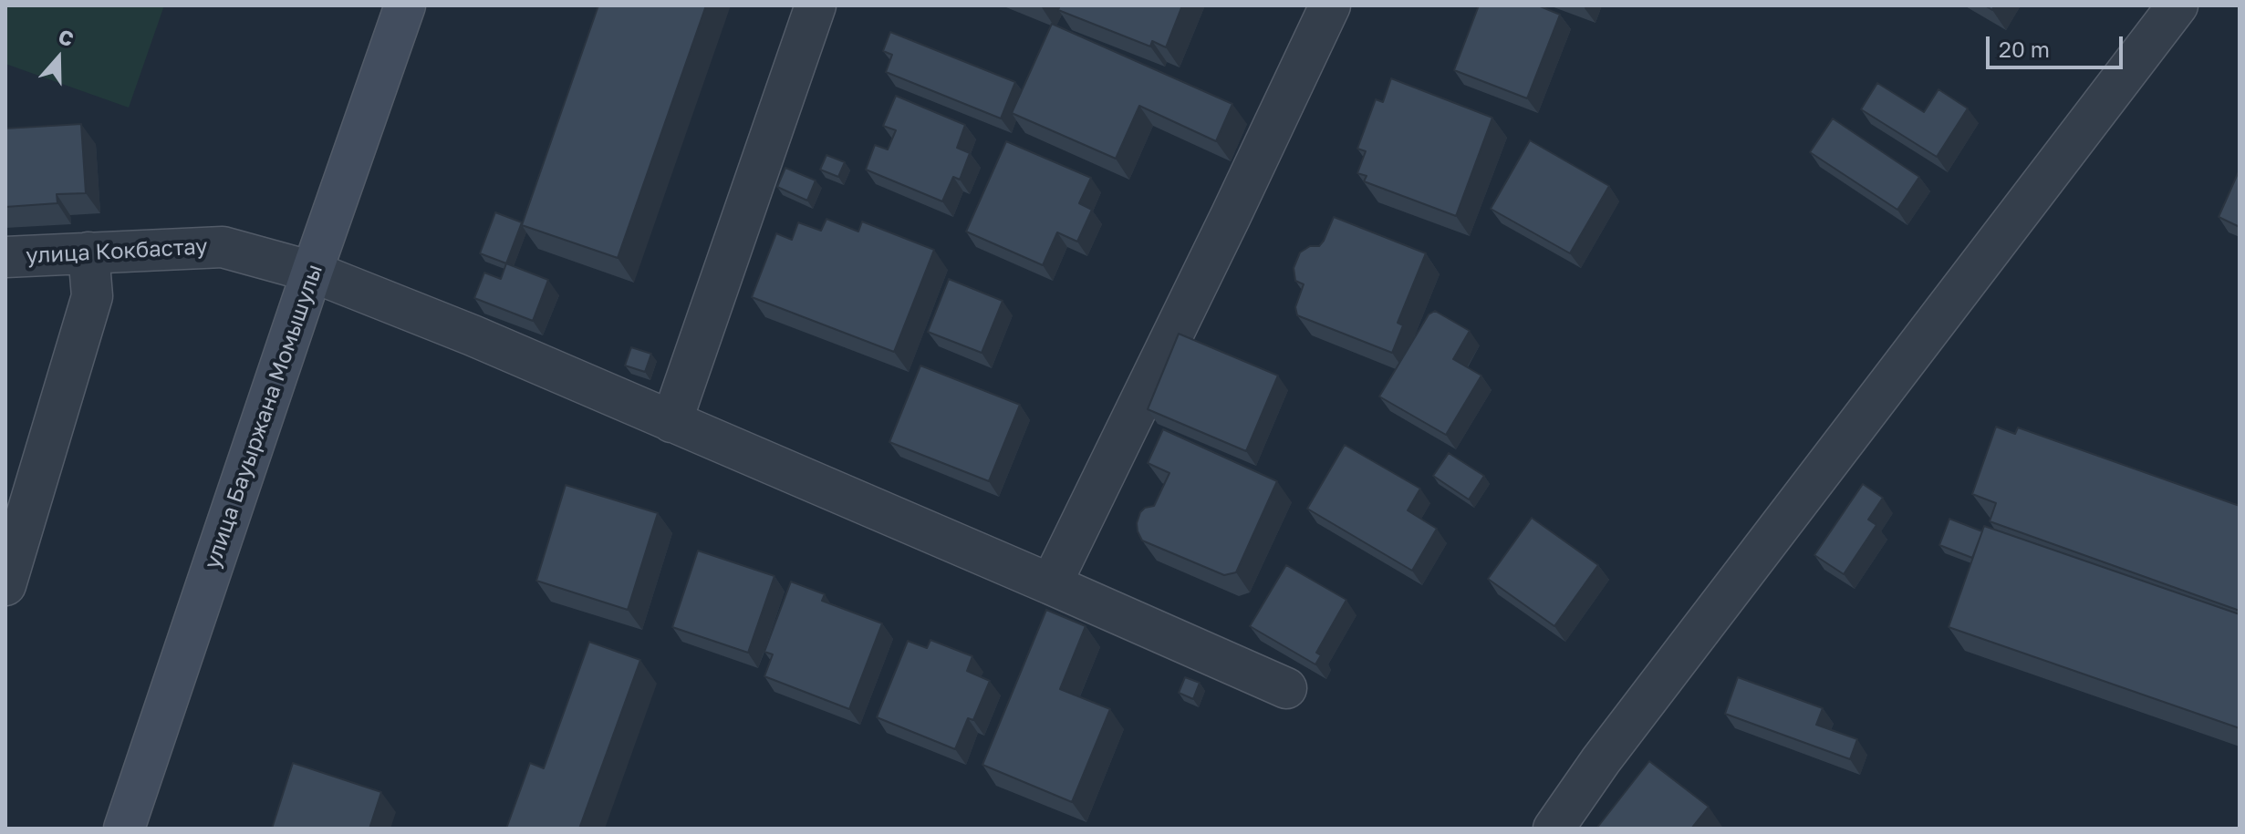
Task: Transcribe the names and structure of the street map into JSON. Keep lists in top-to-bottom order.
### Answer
{
  "streets": {
    "street": ["улица Кокбастау", "улица Бауыржана Момышулы"]
  },
  "crossings": [
    ["улица Кокбастау", "улица Бауыржана Момышулы"]
  ],
  "scale_bar": "20 m",
  "north": "top"
}
